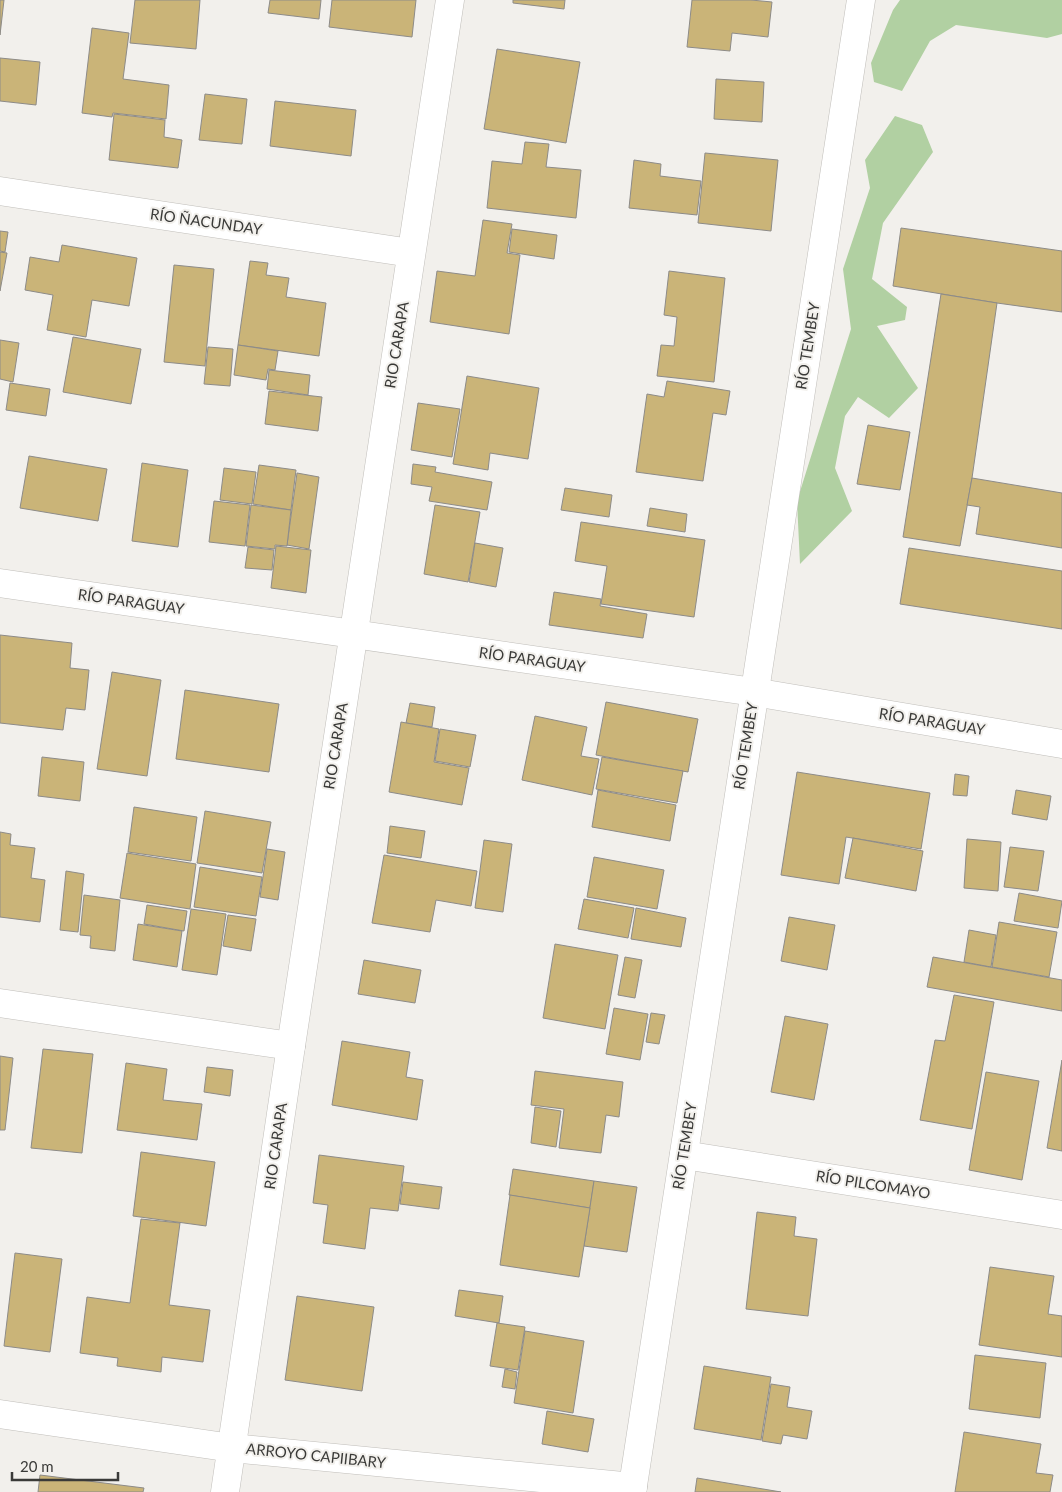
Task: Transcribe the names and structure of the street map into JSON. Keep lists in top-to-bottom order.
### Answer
{
  "streets": {
    "street": [
      "RÍO ÑACUNDAY",
      "RIO CARAPA",
      "RÍO TEMBEY",
      "RÍO PARAGUAY",
      "RÍO PILCOMAYO",
      "ARROYO CAPIIBARY"
    ]
  },
  "crossings": [
    ["RÍO ÑACUNDAY", "RIO CARAPA"],
    ["RIO CARAPA", "RÍO PARAGUAY"],
    ["RIO CARAPA", "ARROYO CAPIIBARY"],
    ["RÍO TEMBEY", "RÍO PARAGUAY"],
    ["RÍO TEMBEY", "RÍO PILCOMAYO"],
    ["RÍO TEMBEY", "ARROYO CAPIIBARY"]
  ],
  "scale_bar": "20 m"
}
